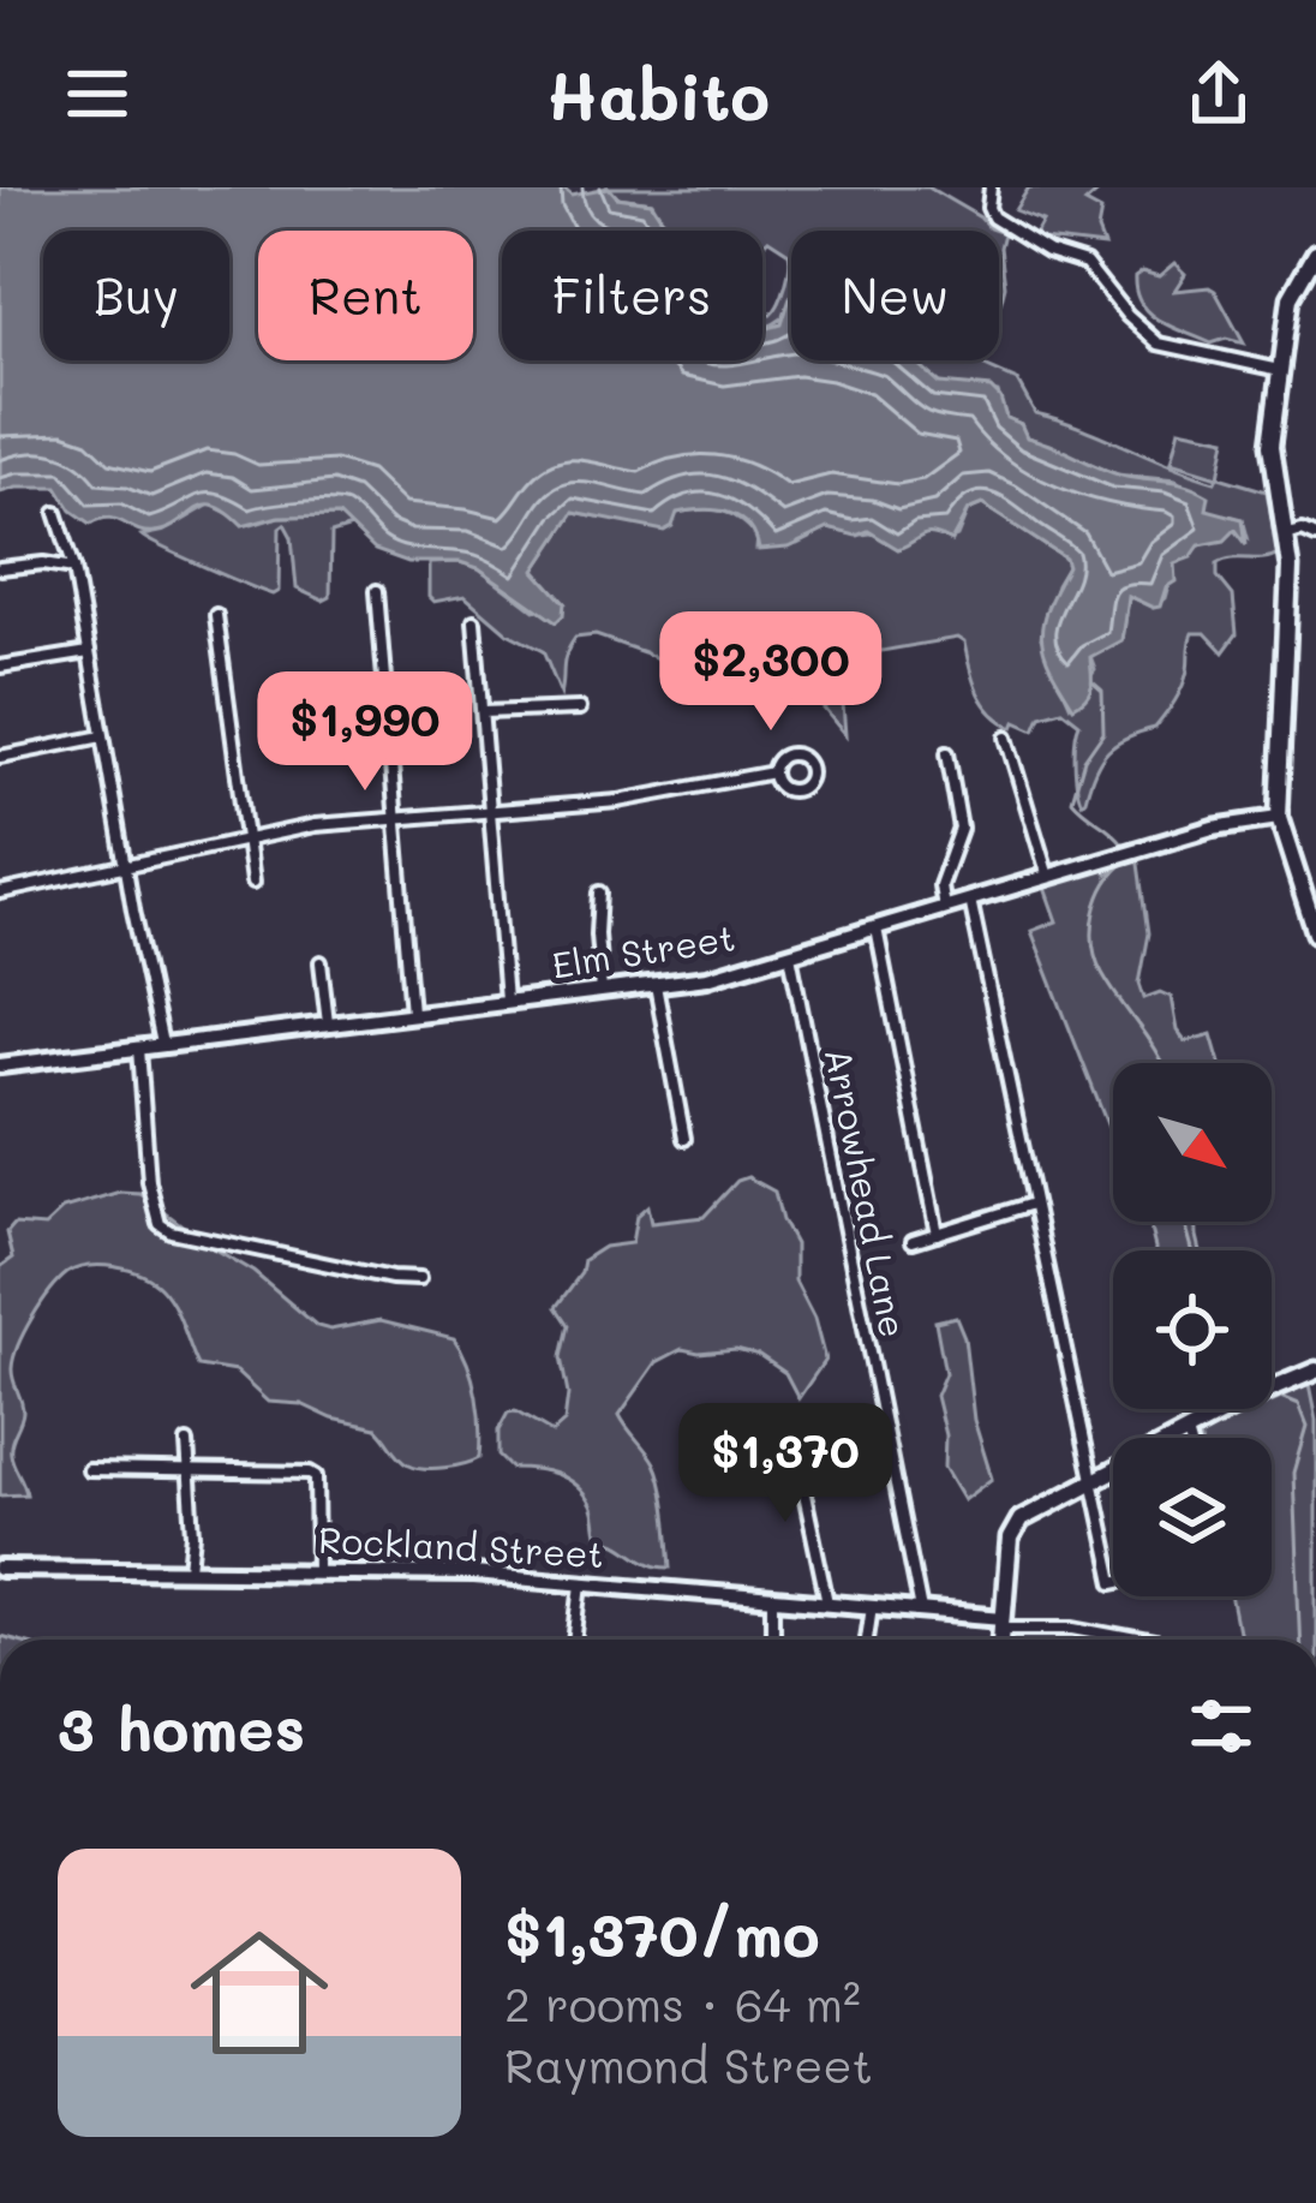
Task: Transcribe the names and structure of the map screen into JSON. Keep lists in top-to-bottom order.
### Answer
{
  "streets": {
    "street": ["Elm Street", "Arrowhead Lane", "Rockland Street"]
  },
  "crossings": [
    ["Elm Street", "Arrowhead Lane"],
    ["Arrowhead Lane", "Rockland Street"]
  ],
  "north": "bottom right",
  "page": {
    "header": "Habito",
    "chip": [
      "Buy",
      "Rent",
      "Filters",
      "New"
    ],
    "price": ["$2,300", "$1,990", "$1,370"],
    "heading": "3 homes",
    "list": [
      {
        "name": "$1,370/mo",
        "note": "2 rooms · 64 m² · Raymond Street"
      }
    ]
  }
}
